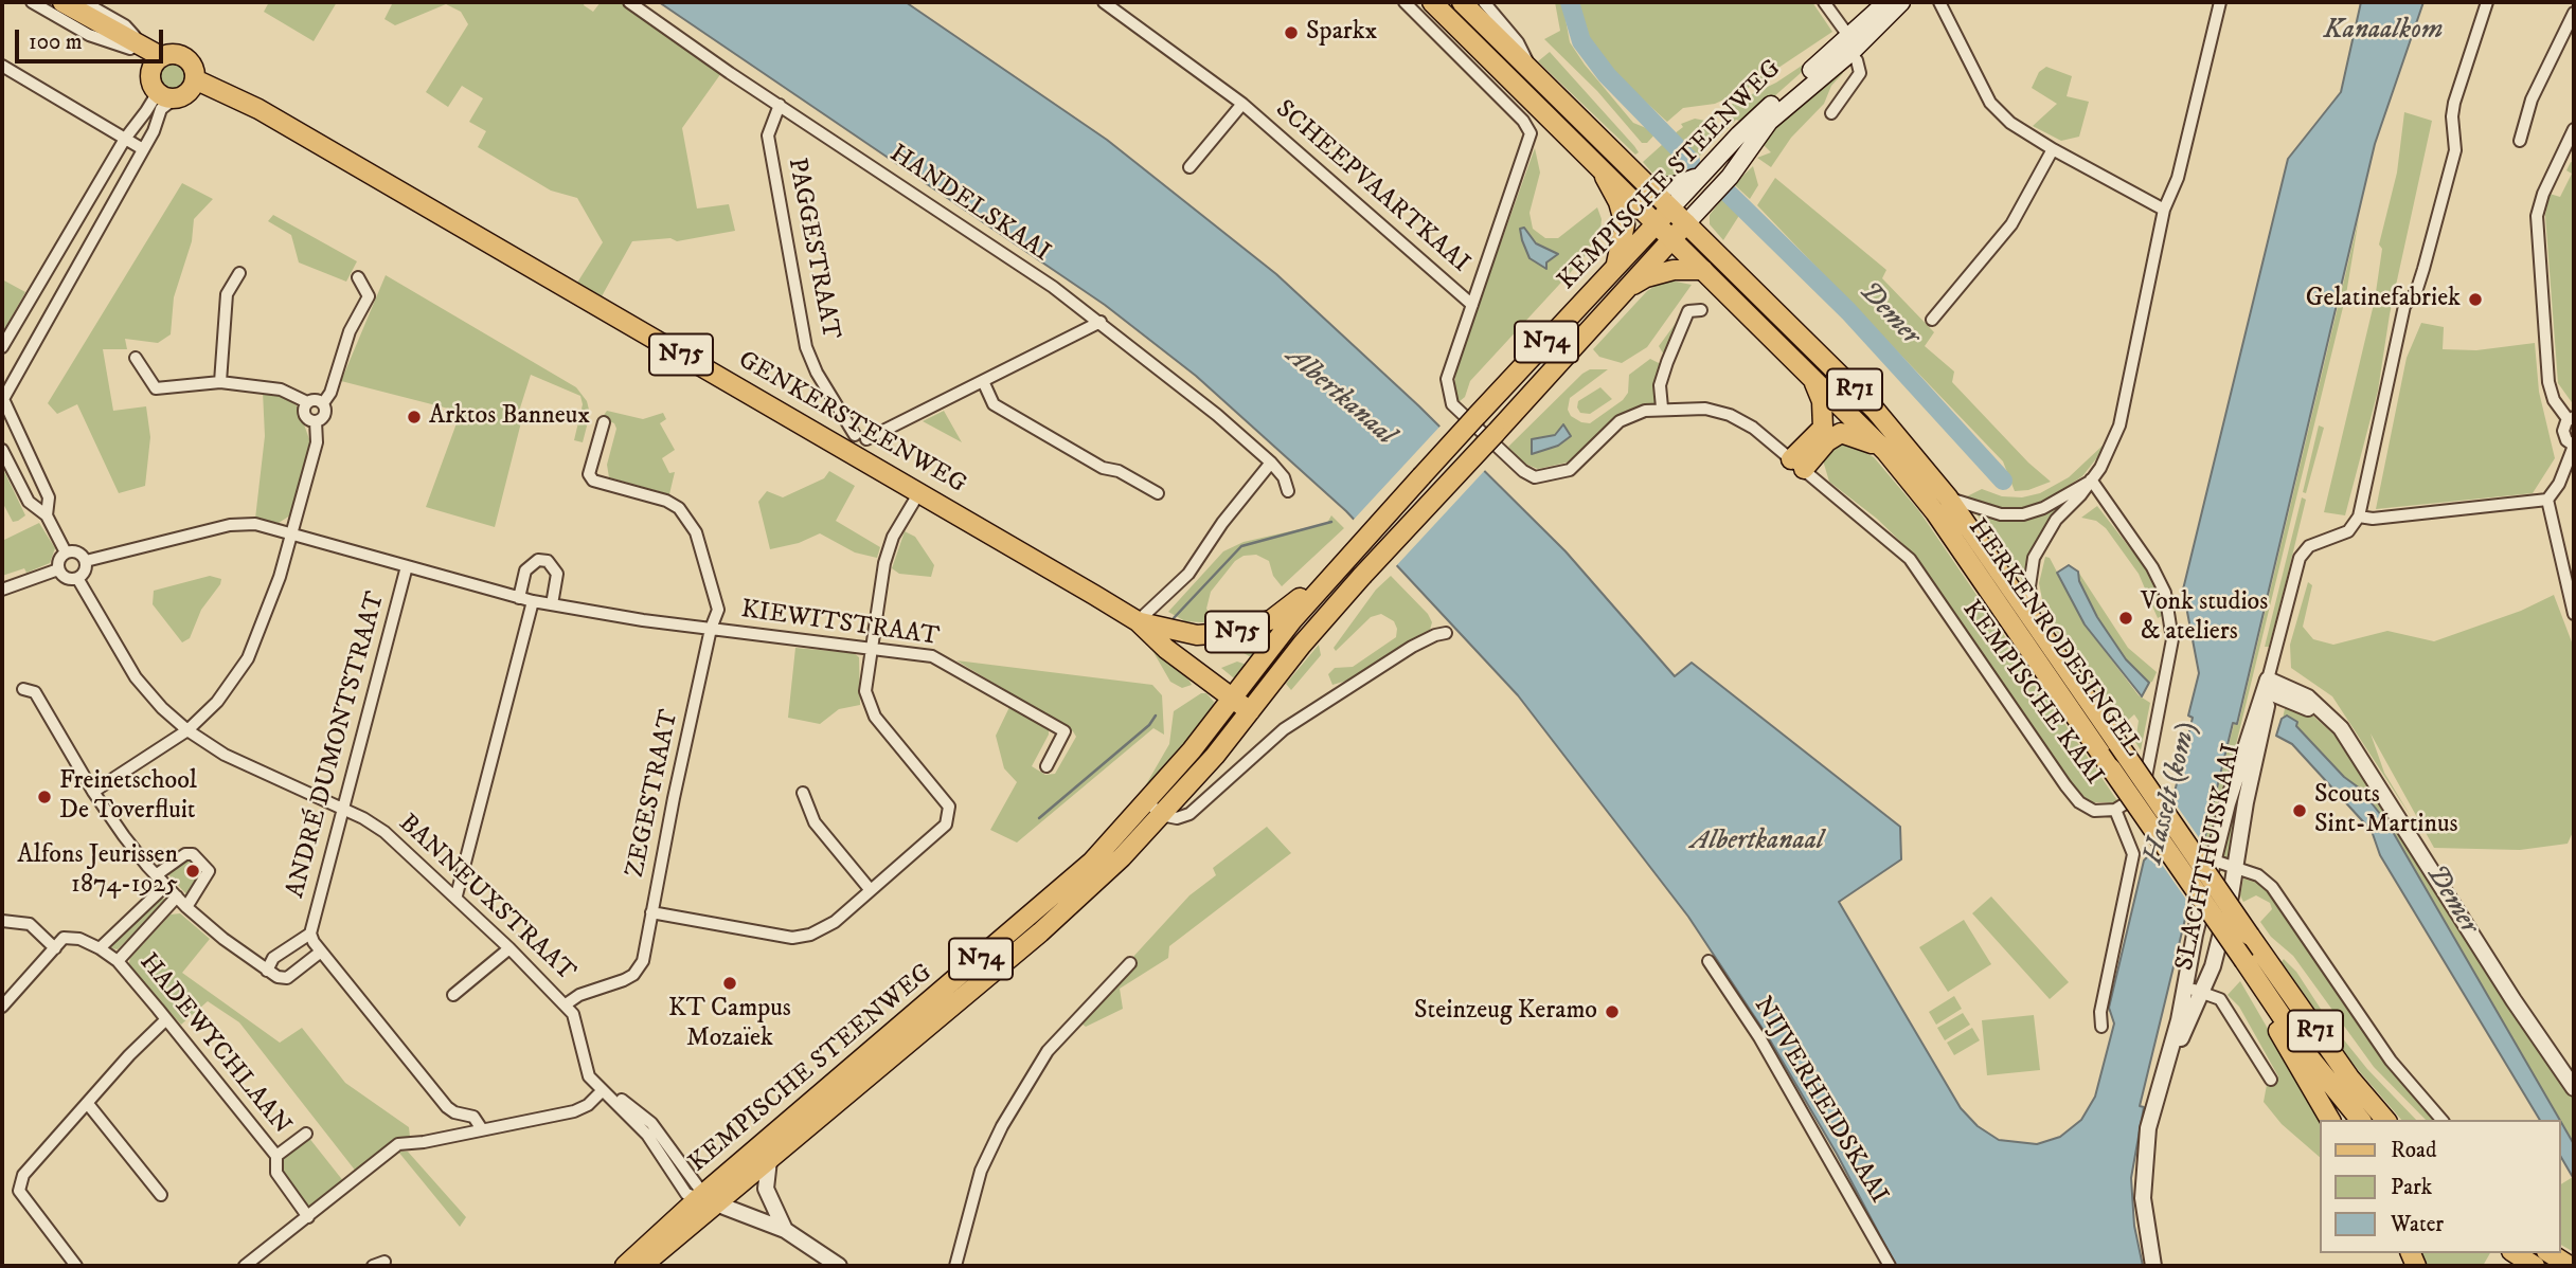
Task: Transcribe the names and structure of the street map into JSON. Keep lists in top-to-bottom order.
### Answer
{
  "streets": {
    "main road": [
      "KEMPISCHE STEENWEG",
      "N74",
      "N75",
      "R71",
      "GENKERSTEENWEG",
      "HERKENRODESINGEL"
    ],
    "street": [
      "SCHEEPVAARTKAAI",
      "HANDELSKAAI",
      "PAGGESTRAAT",
      "KIEWITSTRAAT",
      "KEMPISCHE KAAI",
      "ANDRÉ DUMONTSTRAAT",
      "ZEGESTRAAT",
      "SLACHTHUISKAAI",
      "BANNEUXSTRAAT",
      "HADEWYCHLAAN",
      "NIJVERHEIDSKAAI"
    ]
  },
  "crossings": [
    ["KEMPISCHE STEENWEG", "R71"],
    ["KEMPISCHE STEENWEG", "GENKERSTEENWEG"],
    ["KEMPISCHE STEENWEG", "HERKENRODESINGEL"],
    ["SCHEEPVAARTKAAI", "KEMPISCHE KAAI"],
    ["HANDELSKAAI", "PAGGESTRAAT"],
    ["R71", "HERKENRODESINGEL"],
    ["KIEWITSTRAAT", "ANDRÉ DUMONTSTRAAT"],
    ["KIEWITSTRAAT", "ZEGESTRAAT"],
    ["KIEWITSTRAAT", "BANNEUXSTRAAT"],
    ["HERKENRODESINGEL", "KEMPISCHE KAAI"],
    ["ANDRÉ DUMONTSTRAAT", "BANNEUXSTRAAT"],
    ["ZEGESTRAAT", "BANNEUXSTRAAT"]
  ],
  "water": [
    "Kanaalkom",
    "Demer",
    "Albertkanaal",
    "Hasselt (kom)"
  ],
  "places": [
    "Sparkx",
    "Gelatinefabriek",
    "Arktos Banneux",
    "Vonk studios & ateliers",
    "Freinetschool De Toverfluit",
    "Scouts Sint-Martinus",
    "Alfons Jeurissen 1874-1925",
    "KT Campus Mozaïek",
    "Steinzeug Keramo"
  ],
  "legend": ["Road", "Park", "Water"],
  "scale_bar": "100 m"
}
